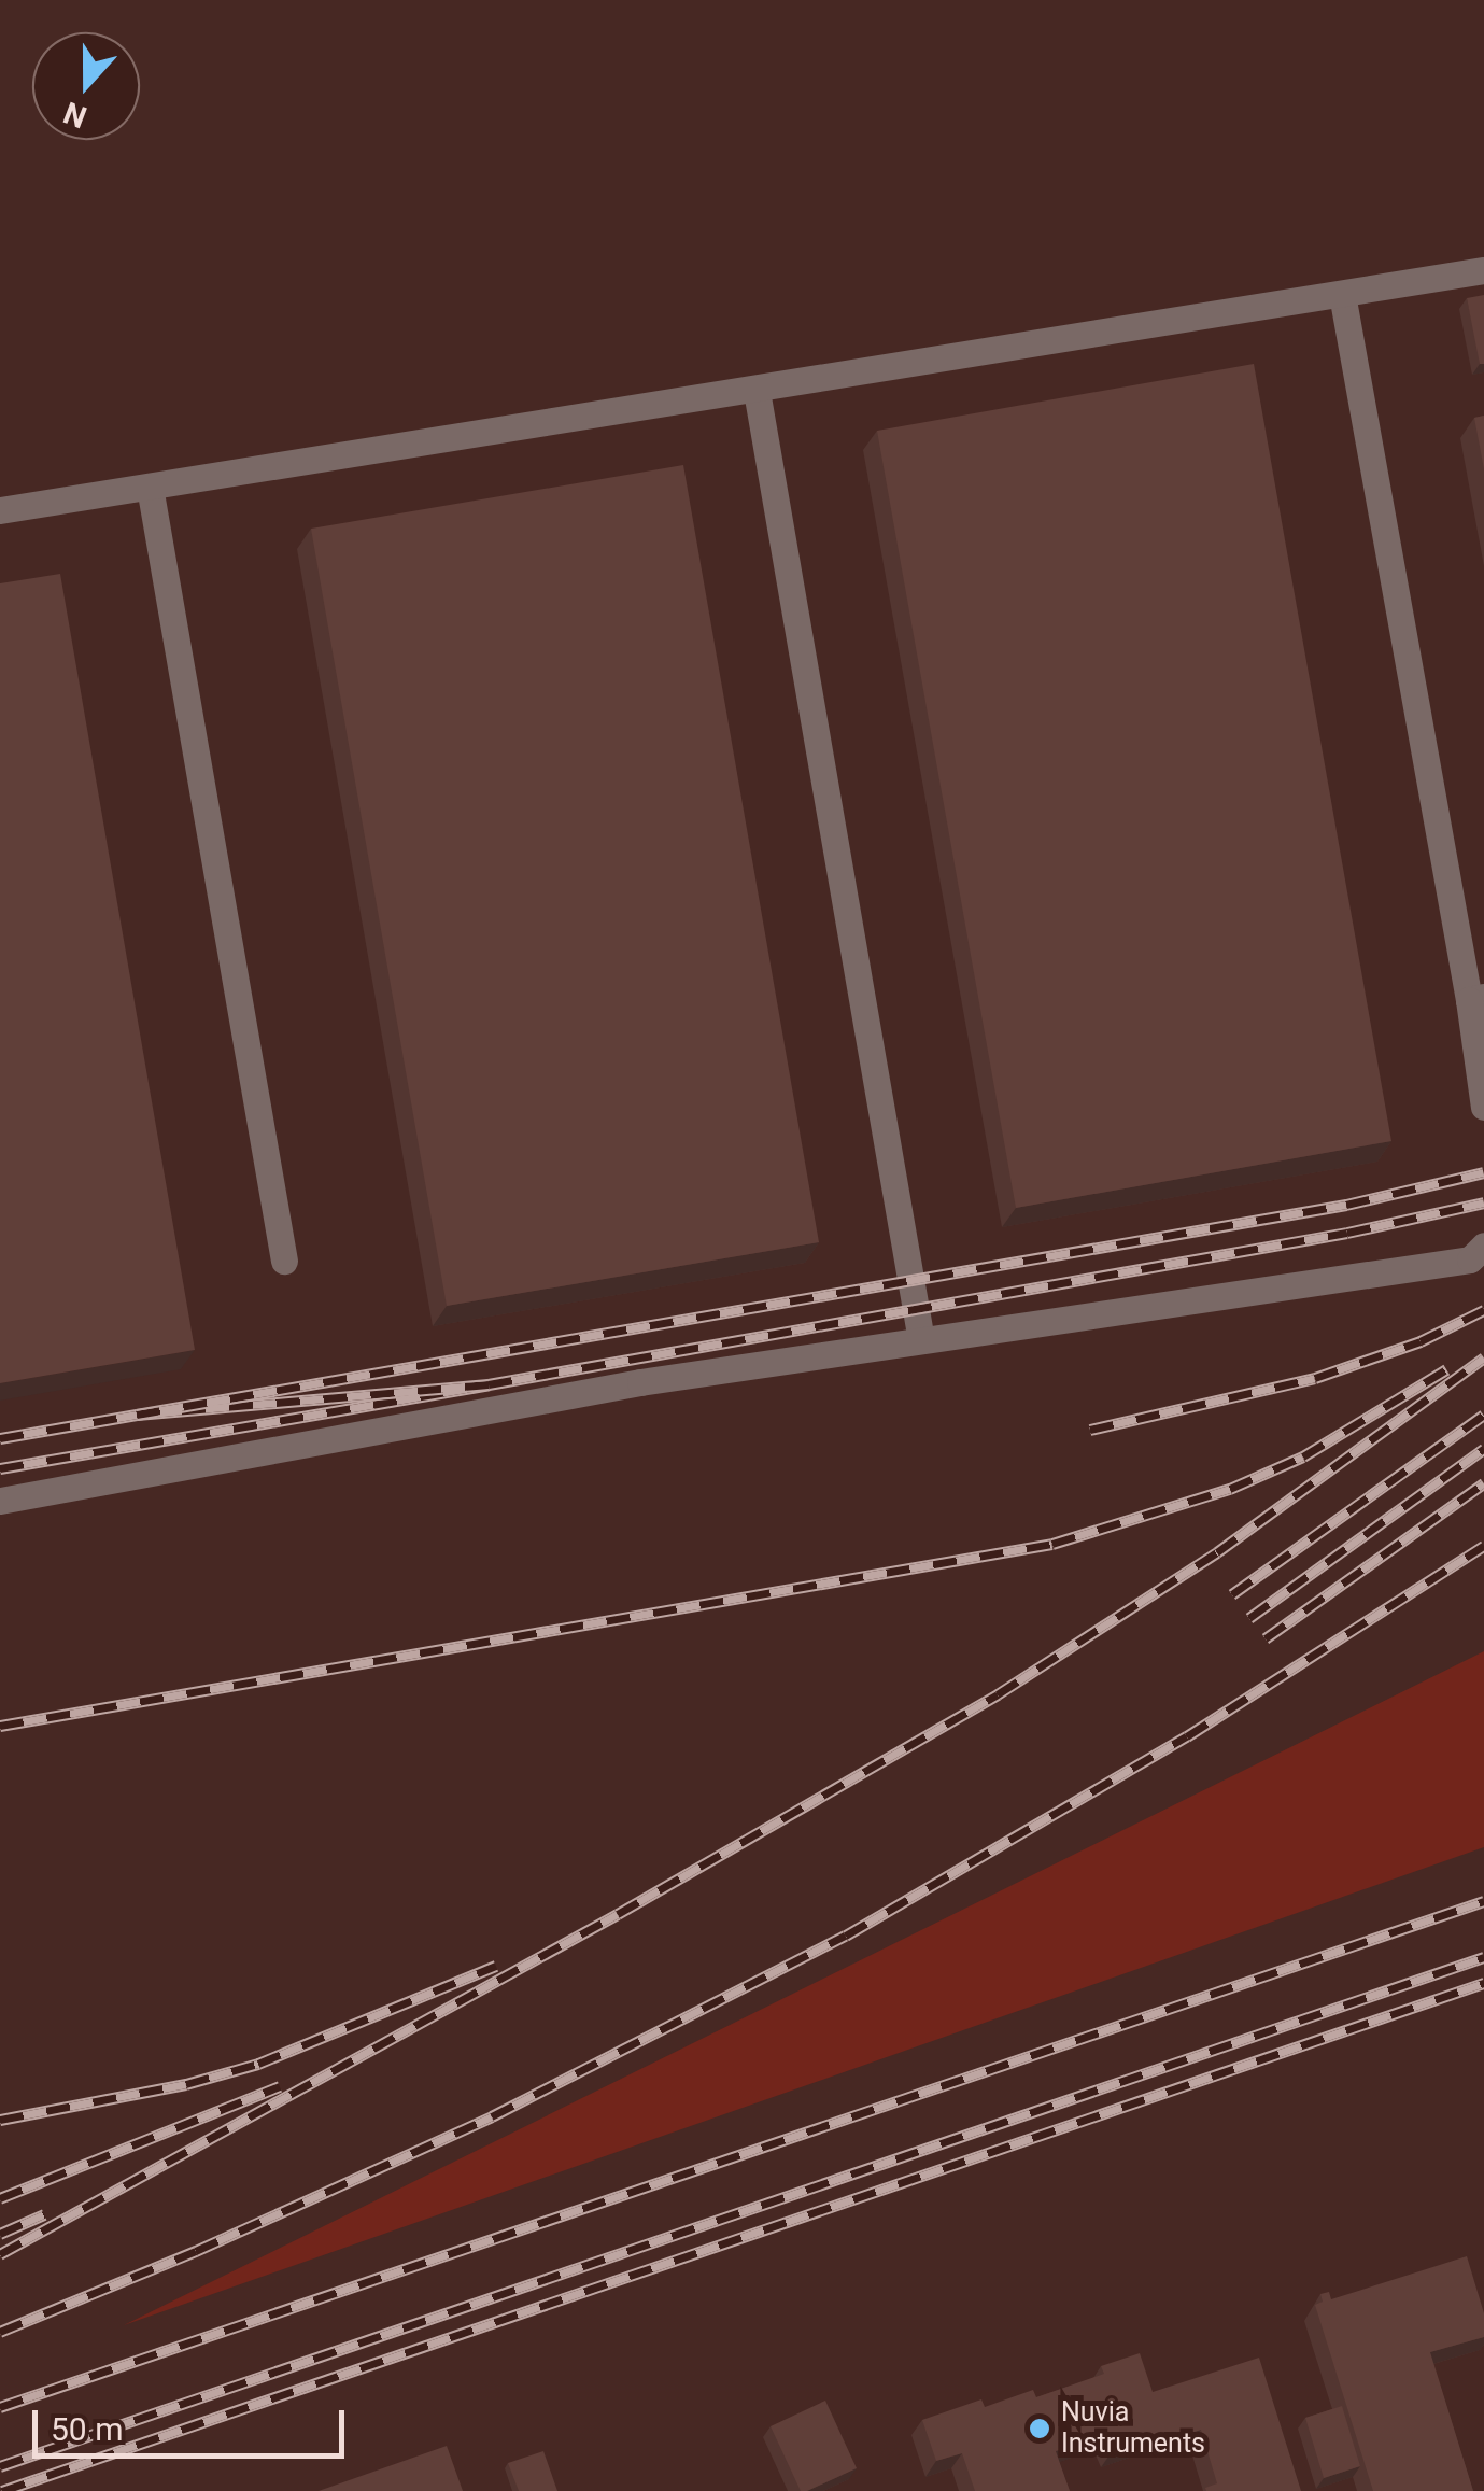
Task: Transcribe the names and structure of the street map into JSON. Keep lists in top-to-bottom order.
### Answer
{
  "places": ["Nuvia Instruments"],
  "scale_bar": "50 m",
  "north": "bottom"
}
